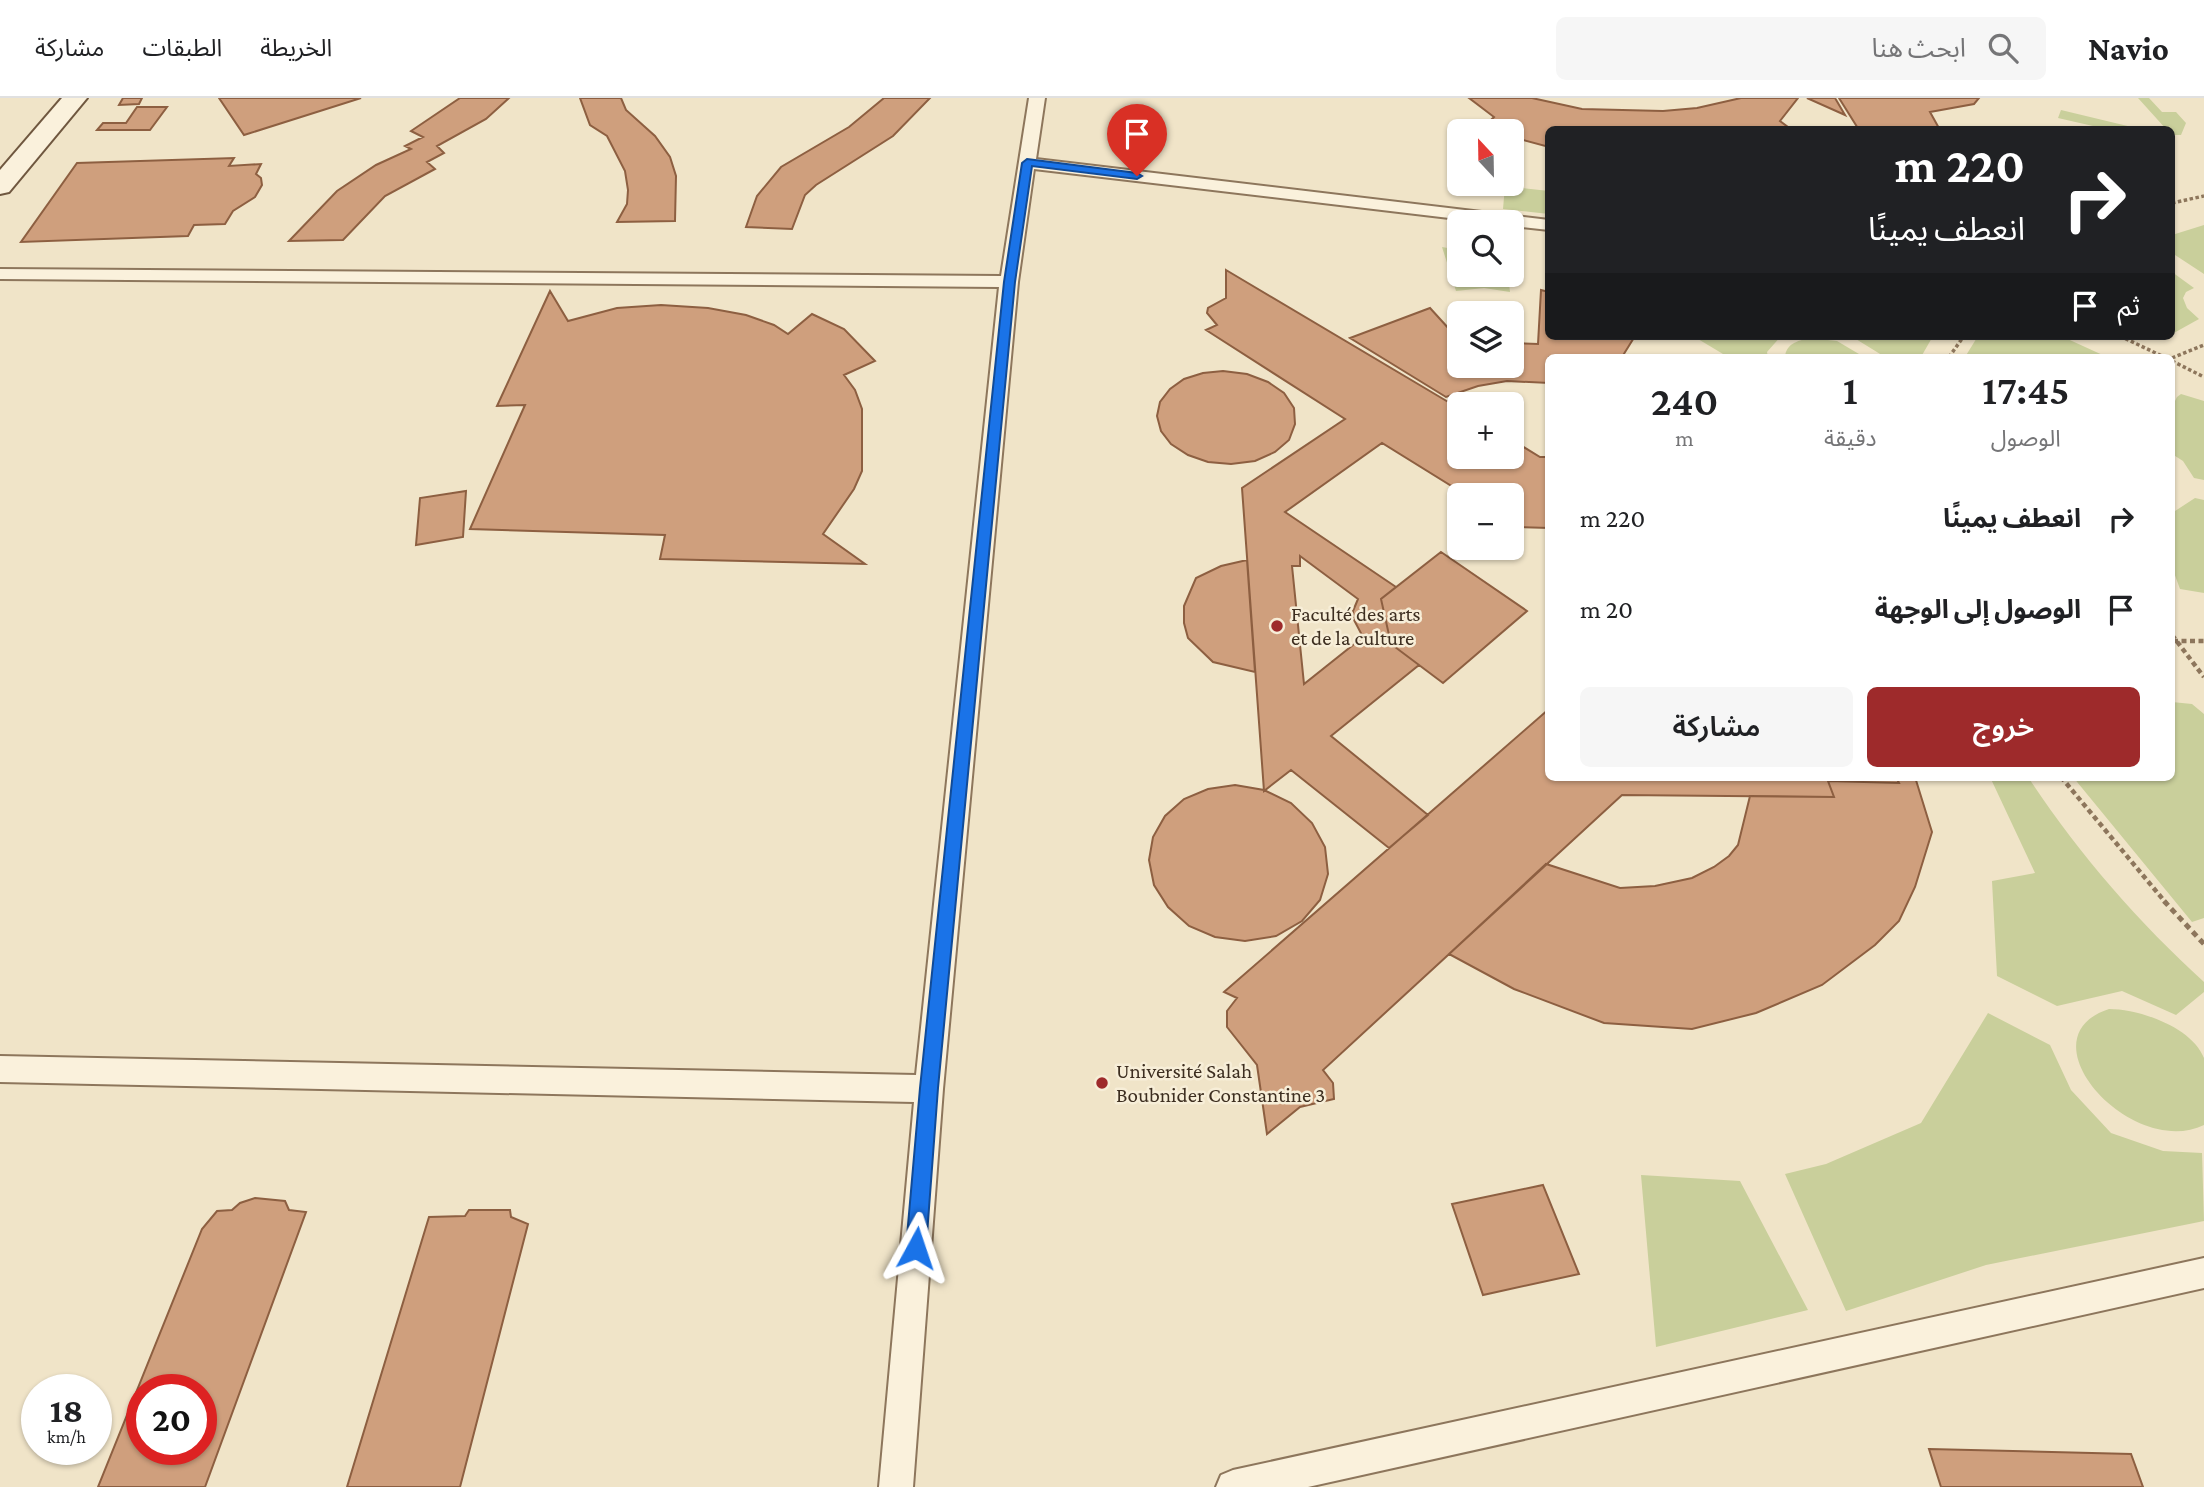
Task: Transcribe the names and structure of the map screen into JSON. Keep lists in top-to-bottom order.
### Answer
{
  "places": ["Faculté des arts et de la culture", "Université Salah Boubnider Constantine 3"],
  "north": "top",
  "page": {
    "header": "Navio",
    "search": "ابحث هنا",
    "nav": ["الخريطة", "الطبقات", "مشاركة"],
    "map_buttons": ["+", "−"],
    "turn": ["220 m", "انعطف يمينًا"],
    "then": "ثم",
    "eta": [
      "17:45",
      "الوصول",
      "1",
      "دقيقة",
      "240",
      "m"
    ],
    "list": [
      {
        "name": "انعطف يمينًا",
        "value": "220 m"
      },
      {
        "name": "الوصول إلى الوجهة",
        "value": "20 m"
      }
    ],
    "buttons": ["خروج", "مشاركة"],
    "speed": "18 km/h",
    "limit": "20"
  }
}
